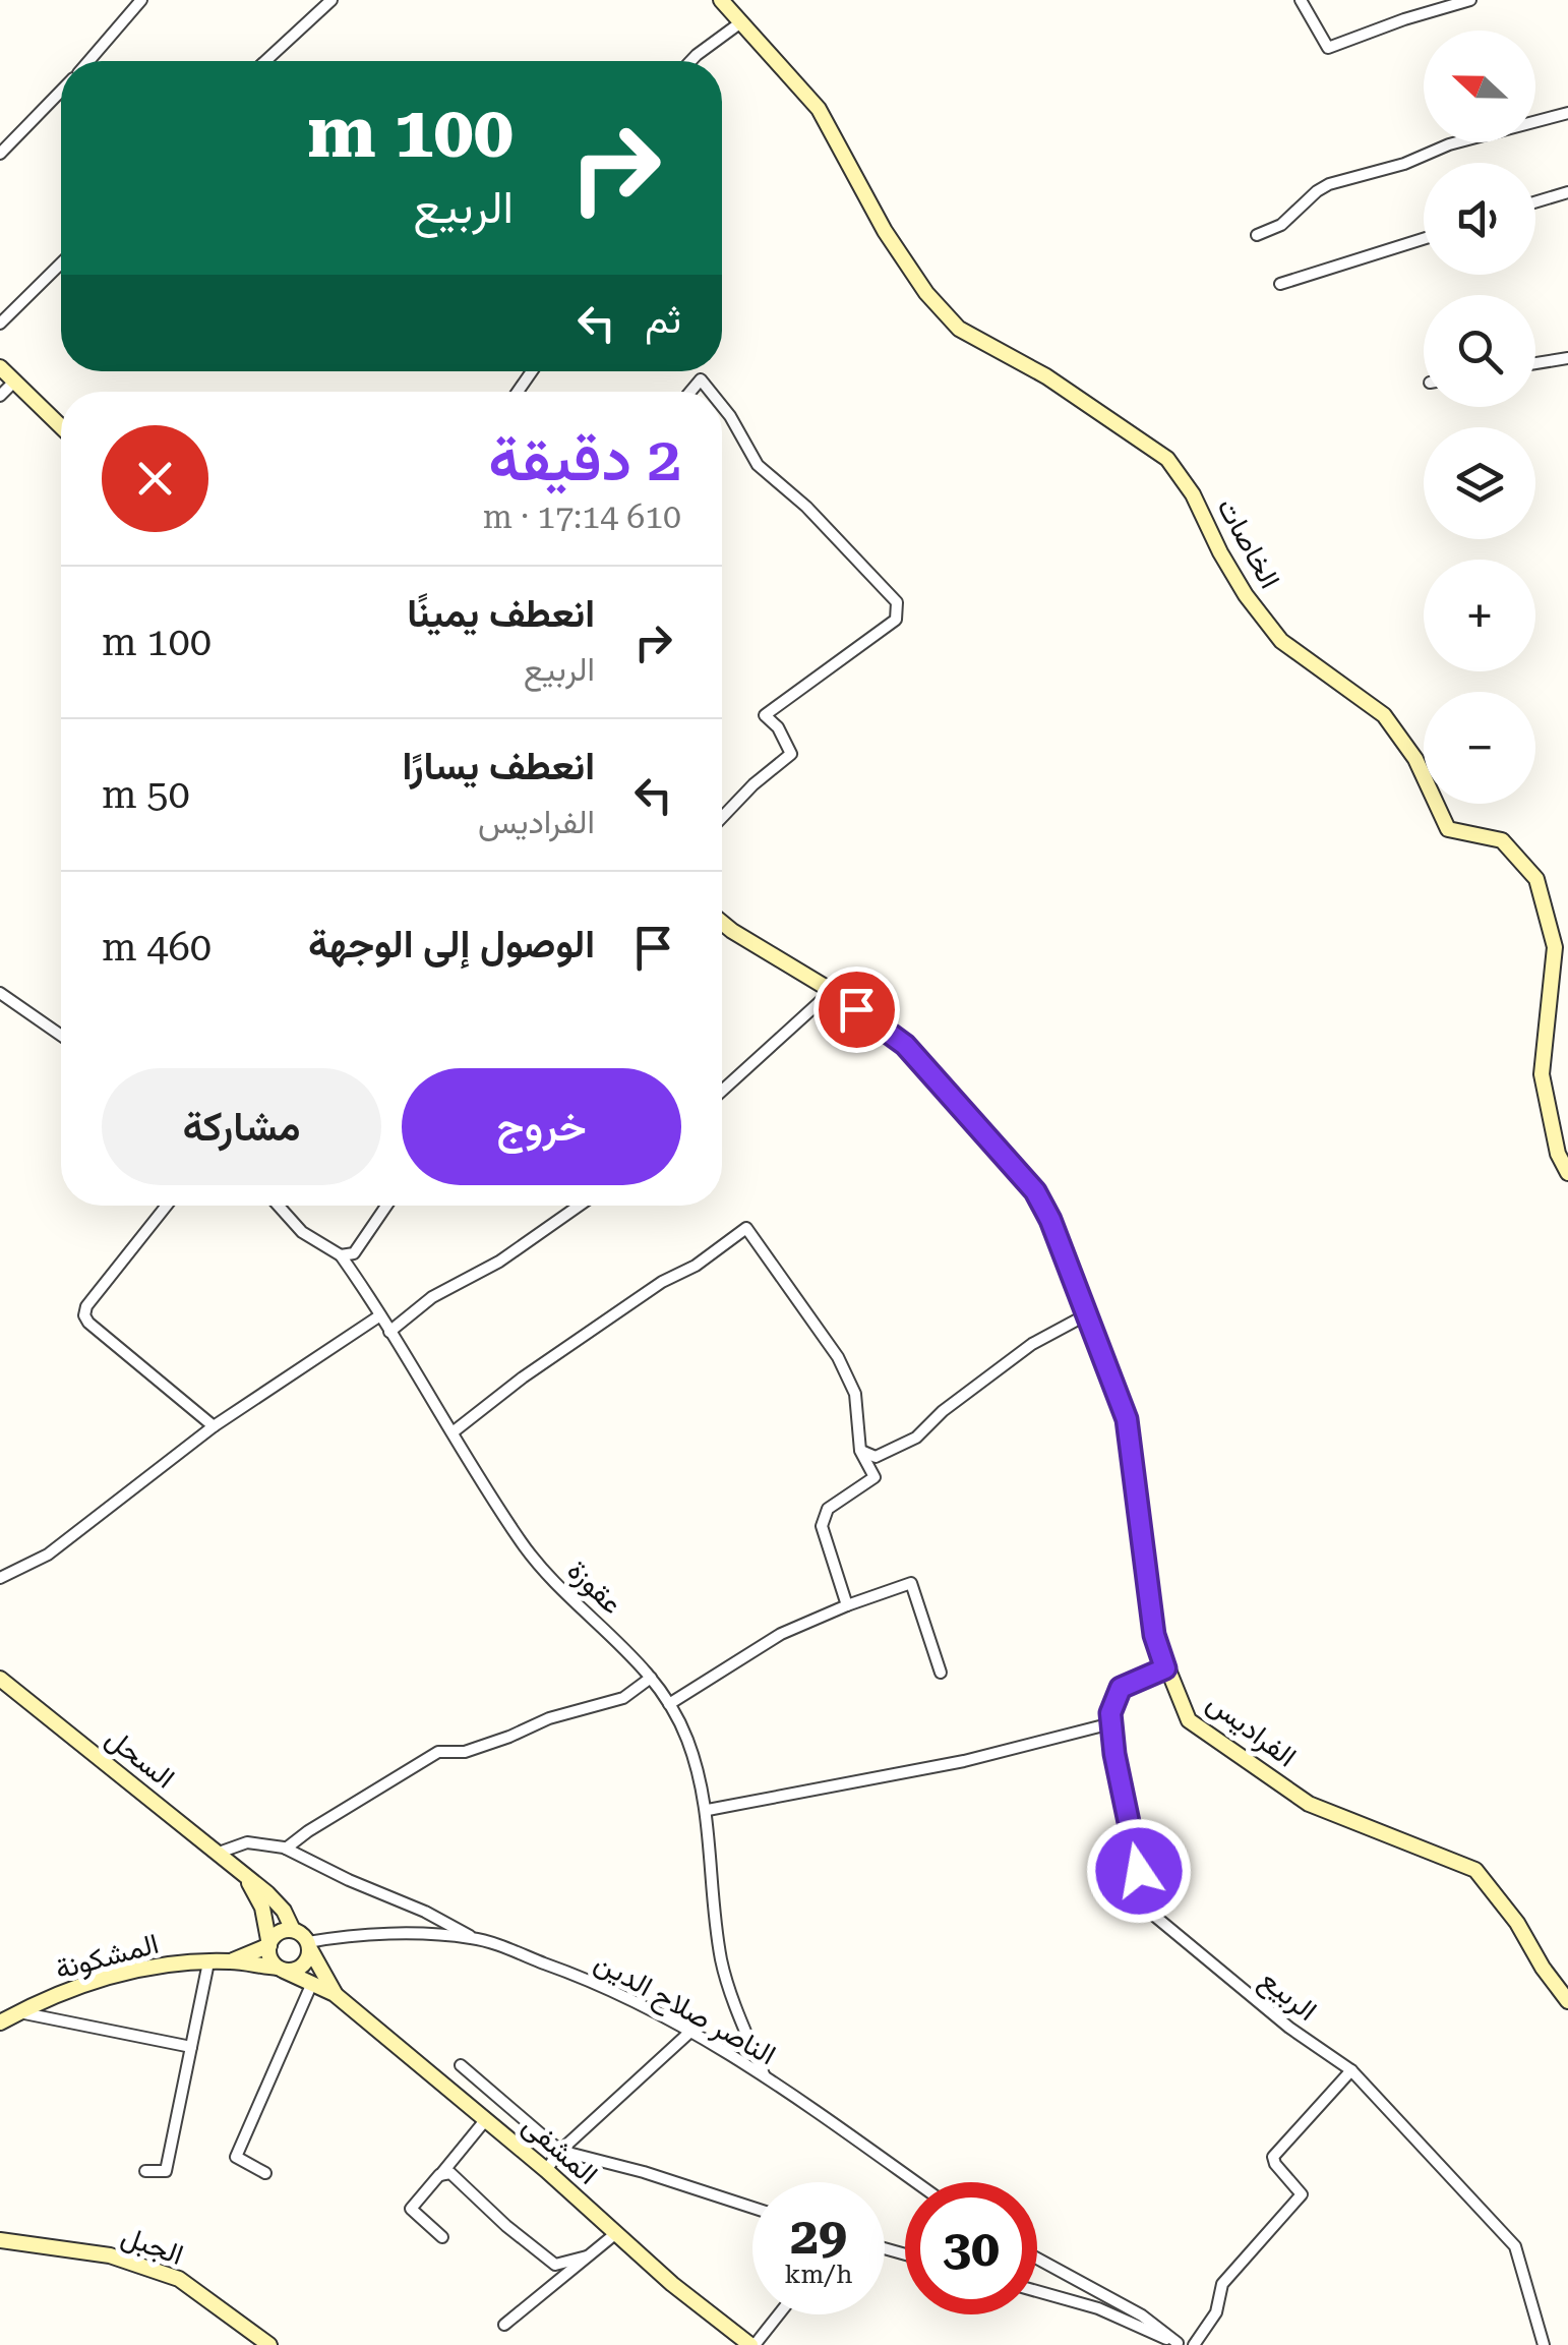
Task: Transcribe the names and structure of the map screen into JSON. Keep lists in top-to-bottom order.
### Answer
{
  "streets": {
    "street": [
      "الخاصات",
      "عقوزة",
      "الفراديس",
      "السحل",
      "المشكونة",
      "الربيع",
      "الناصر صلاح الدين",
      "المشفى",
      "الجبل"
    ]
  },
  "crossings": [
    ["عقوزة", "الناصر صلاح الدين"],
    ["السحل", "الناصر صلاح الدين"]
  ],
  "north": "left",
  "page": {
    "map_buttons": ["+", "−"],
    "turn": ["100 m", "الربيع"],
    "then": "ثم",
    "heading": ["2 دقيقة", "610 m · 17:14"],
    "list": [
      {
        "name": "انعطف يمينًا",
        "note": "الربيع",
        "value": "100 m"
      },
      {
        "name": "انعطف يسارًا",
        "note": "الفراديس",
        "value": "50 m"
      },
      {
        "name": "الوصول إلى الوجهة",
        "value": "460 m"
      }
    ],
    "buttons": ["خروج", "مشاركة"],
    "speed": "29 km/h",
    "limit": "30"
  }
}
